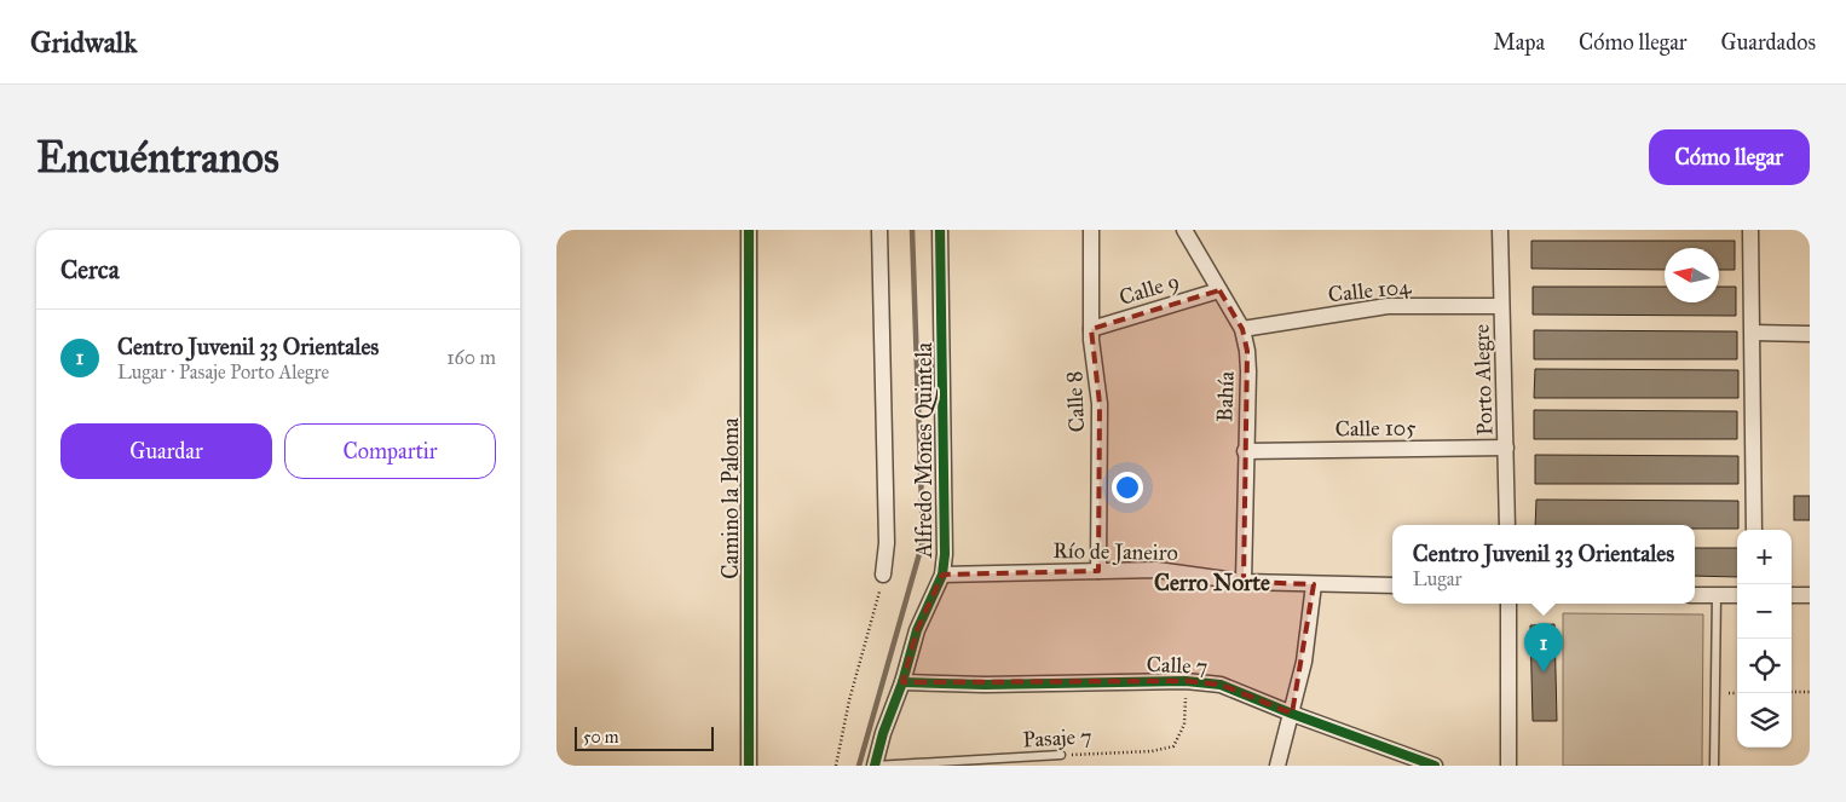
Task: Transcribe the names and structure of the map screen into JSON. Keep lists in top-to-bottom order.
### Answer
{
  "streets": {
    "street": [
      "Calle 9",
      "Calle 104",
      "Porto Alegre",
      "Bahía",
      "Calle 8",
      "Calle 105",
      "Alfredo Mones Quintela",
      "Camino la Paloma",
      "Río de Janeiro",
      "Calle 7"
    ],
    "lane": ["Pasaje 7"]
  },
  "crossings": [
    ["Calle 9", "Bahía"],
    ["Calle 9", "Calle 8"],
    ["Calle 104", "Porto Alegre"],
    ["Calle 104", "Bahía"],
    ["Porto Alegre", "Calle 105"],
    ["Bahía", "Calle 105"],
    ["Bahía", "Río de Janeiro"],
    ["Calle 8", "Río de Janeiro"],
    ["Alfredo Mones Quintela", "Río de Janeiro"],
    ["Alfredo Mones Quintela", "Calle 7"],
    ["Alfredo Mones Quintela", "Pasaje 7"],
    ["Calle 7", "Pasaje 7"]
  ],
  "districts": ["Cerro Norte"],
  "scale_bar": "50 m",
  "north": "left",
  "page": {
    "header": "Gridwalk",
    "nav": ["Mapa", "Cómo llegar", "Guardados"],
    "buttons": [
      "Cómo llegar",
      ["Guardar", "Compartir"]
    ],
    "title": "Encuéntranos",
    "heading": "Cerca",
    "list": [
      {
        "mark": "1",
        "name": "Centro Juvenil 33 Orientales",
        "note": "Lugar · Pasaje Porto Alegre",
        "value": "160 m"
      }
    ],
    "popup": ["Centro Juvenil 33 Orientales", "Lugar"],
    "map_buttons": ["+", "−"],
    "pins": "1",
    "scale": "50 m"
  }
}
